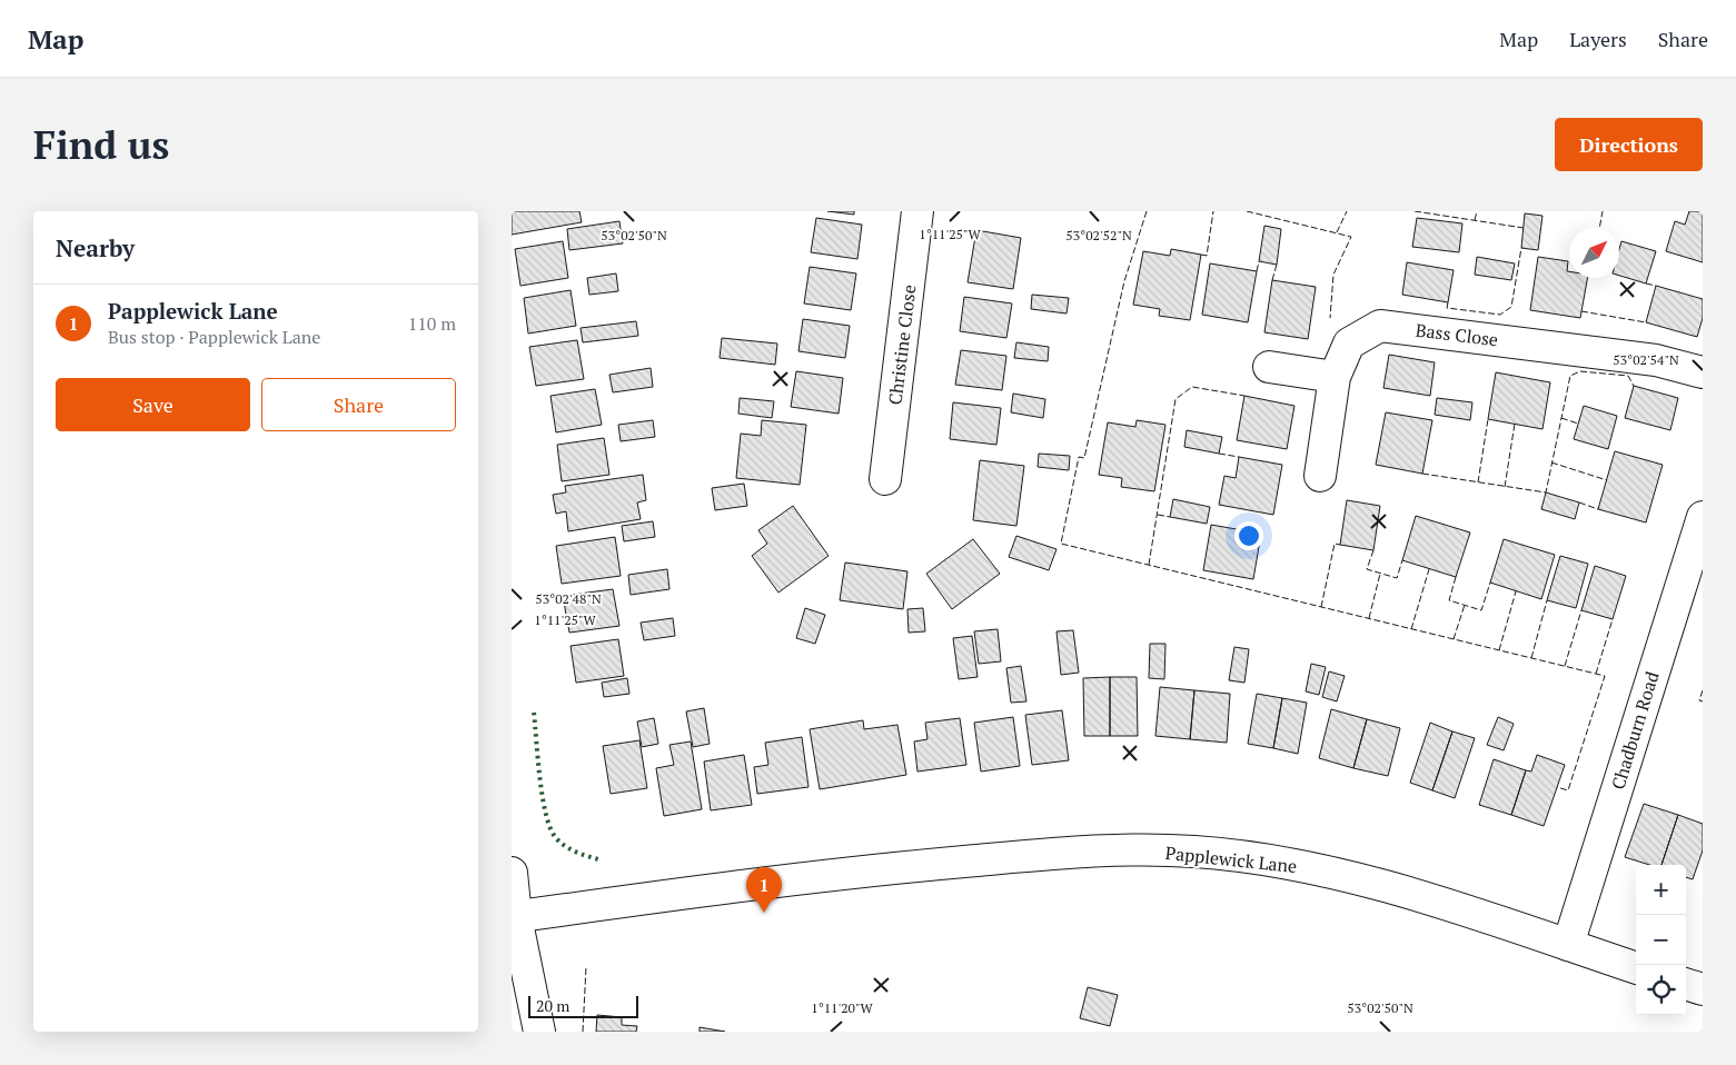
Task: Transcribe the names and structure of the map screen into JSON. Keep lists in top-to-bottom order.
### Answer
{
  "streets": {
    "street": [
      "Bass Close",
      "Christine Close",
      "Chadburn Road",
      "Papplewick Lane"
    ]
  },
  "crossings": [
    ["Chadburn Road", "Papplewick Lane"]
  ],
  "scale_bar": "20 m",
  "north": "top right",
  "page": {
    "header": "Map",
    "nav": ["Map", "Layers", "Share"],
    "buttons": [
      "Directions",
      ["Save", "Share"]
    ],
    "title": "Find us",
    "heading": "Nearby",
    "list": [
      {
        "mark": "1",
        "name": "Papplewick Lane",
        "note": "Bus stop · Papplewick Lane",
        "value": "110 m"
      }
    ],
    "map_buttons": ["+", "−"],
    "pins": "1",
    "scale": "20 m"
  },
  "coordinates": [
    "1°11'25\"W",
    "53°02'50\"N",
    "53°02'52\"N",
    "53°02'54\"N",
    "53°02'48\"N",
    "1°11'20\"W"
  ]
}
